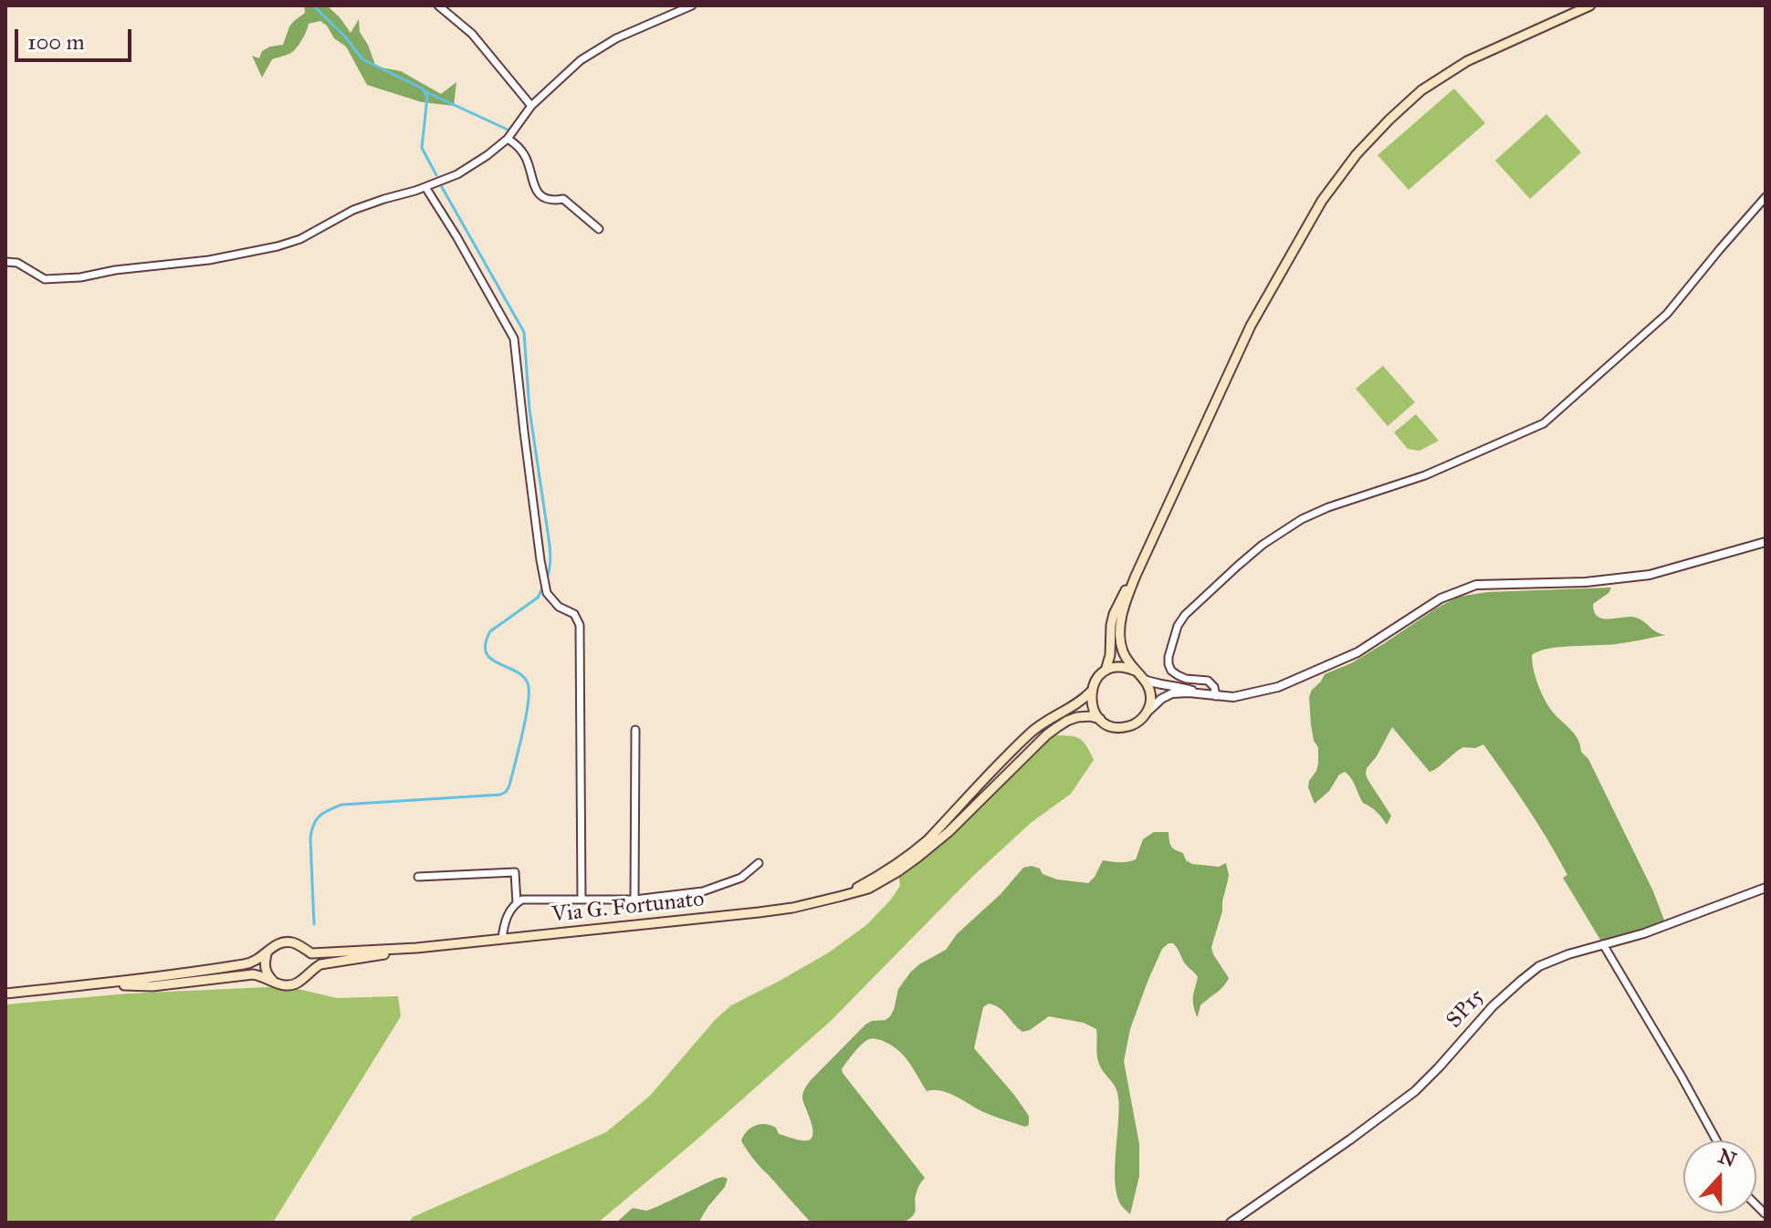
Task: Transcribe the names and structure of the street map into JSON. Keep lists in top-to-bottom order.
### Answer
{
  "streets": {
    "main road": ["Via G. Fortunato"],
    "street": ["SP15"]
  },
  "scale_bar": "100 m",
  "north": "top"
}
